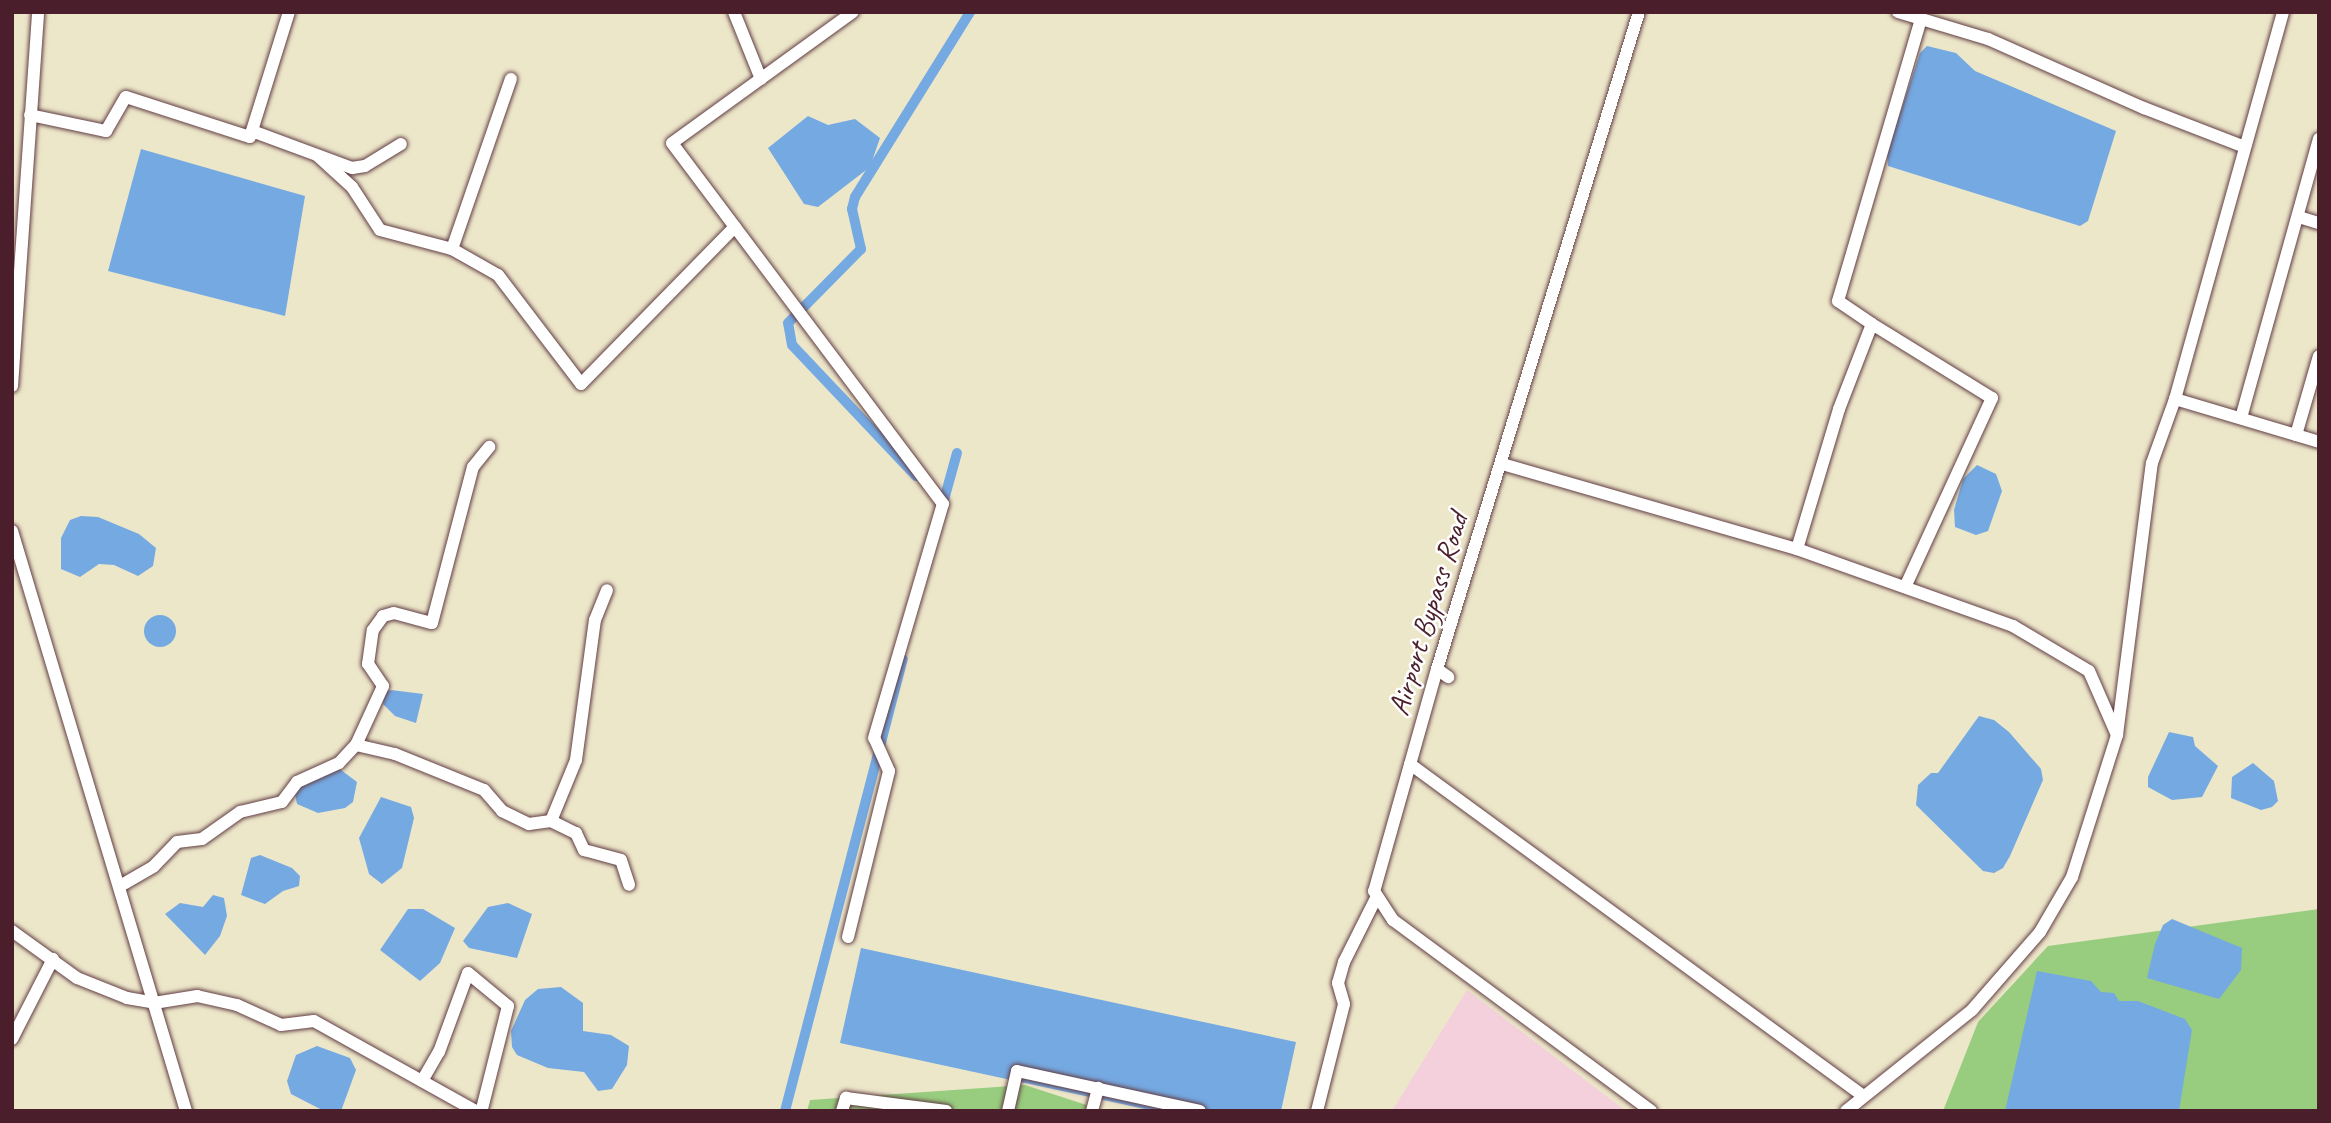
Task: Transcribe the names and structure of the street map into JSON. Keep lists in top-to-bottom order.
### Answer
{
  "streets": {
    "street": ["Airport Bypass Road"]
  }
}
